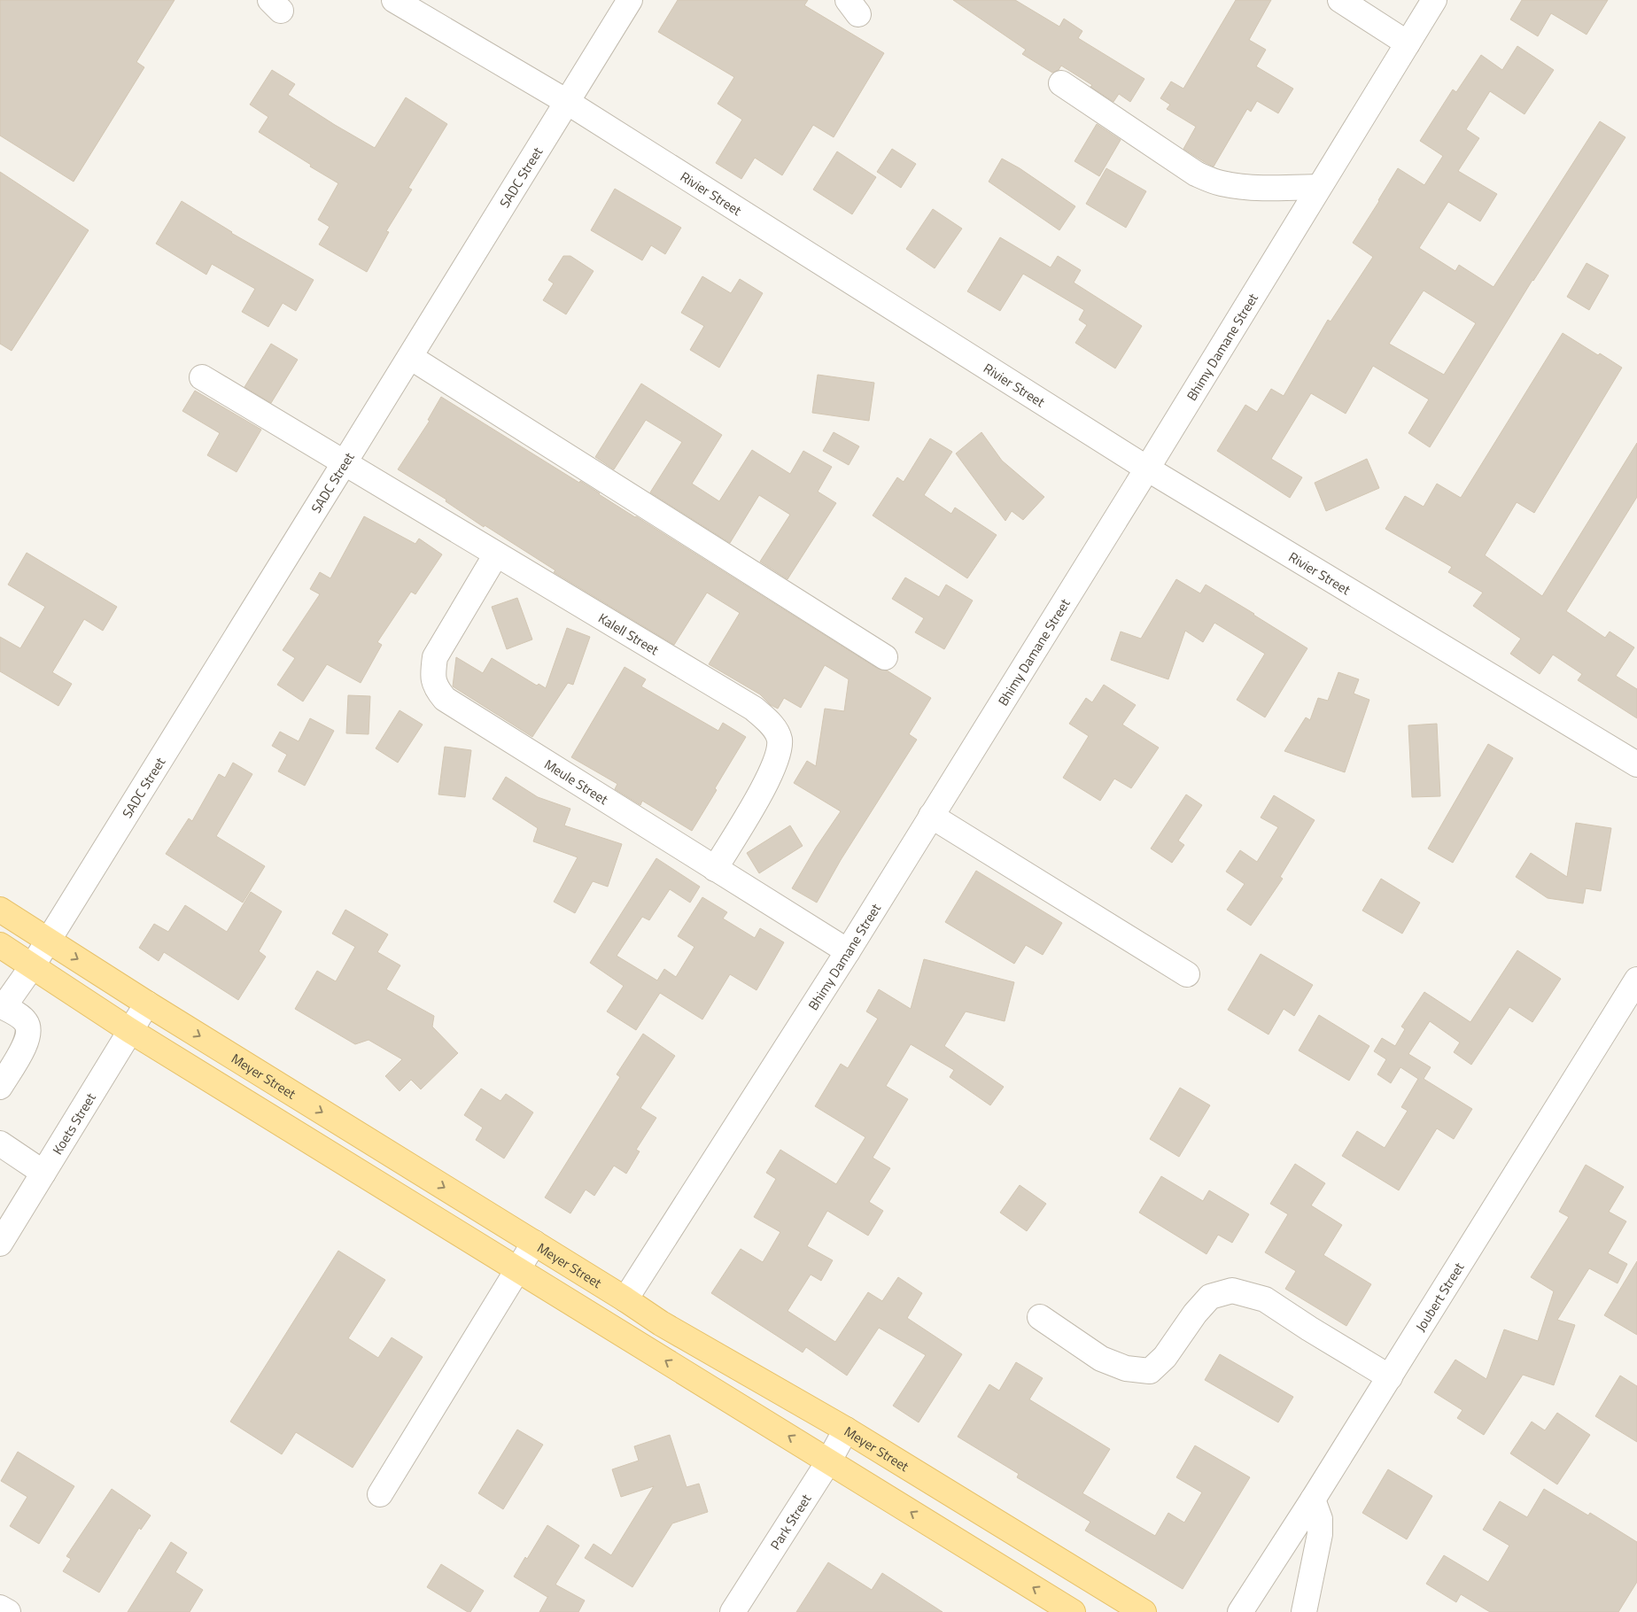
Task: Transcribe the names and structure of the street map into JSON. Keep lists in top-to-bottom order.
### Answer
{
  "streets": {
    "main road": ["Meyer Street"],
    "street": [
      "SADC Street",
      "Rivier Street",
      "Bhimy Damane Street",
      "Kalell Street",
      "Meule Street",
      "Koets Street",
      "Joubert Street",
      "Park Street"
    ]
  },
  "crossings": [
    ["SADC Street", "Rivier Street"],
    ["SADC Street", "Kalell Street"],
    ["SADC Street", "Meyer Street"],
    ["Rivier Street", "Bhimy Damane Street"],
    ["Bhimy Damane Street", "Meule Street"],
    ["Bhimy Damane Street", "Meyer Street"],
    ["Kalell Street", "Meule Street"],
    ["Meyer Street", "Koets Street"],
    ["Meyer Street", "Park Street"]
  ]
}
